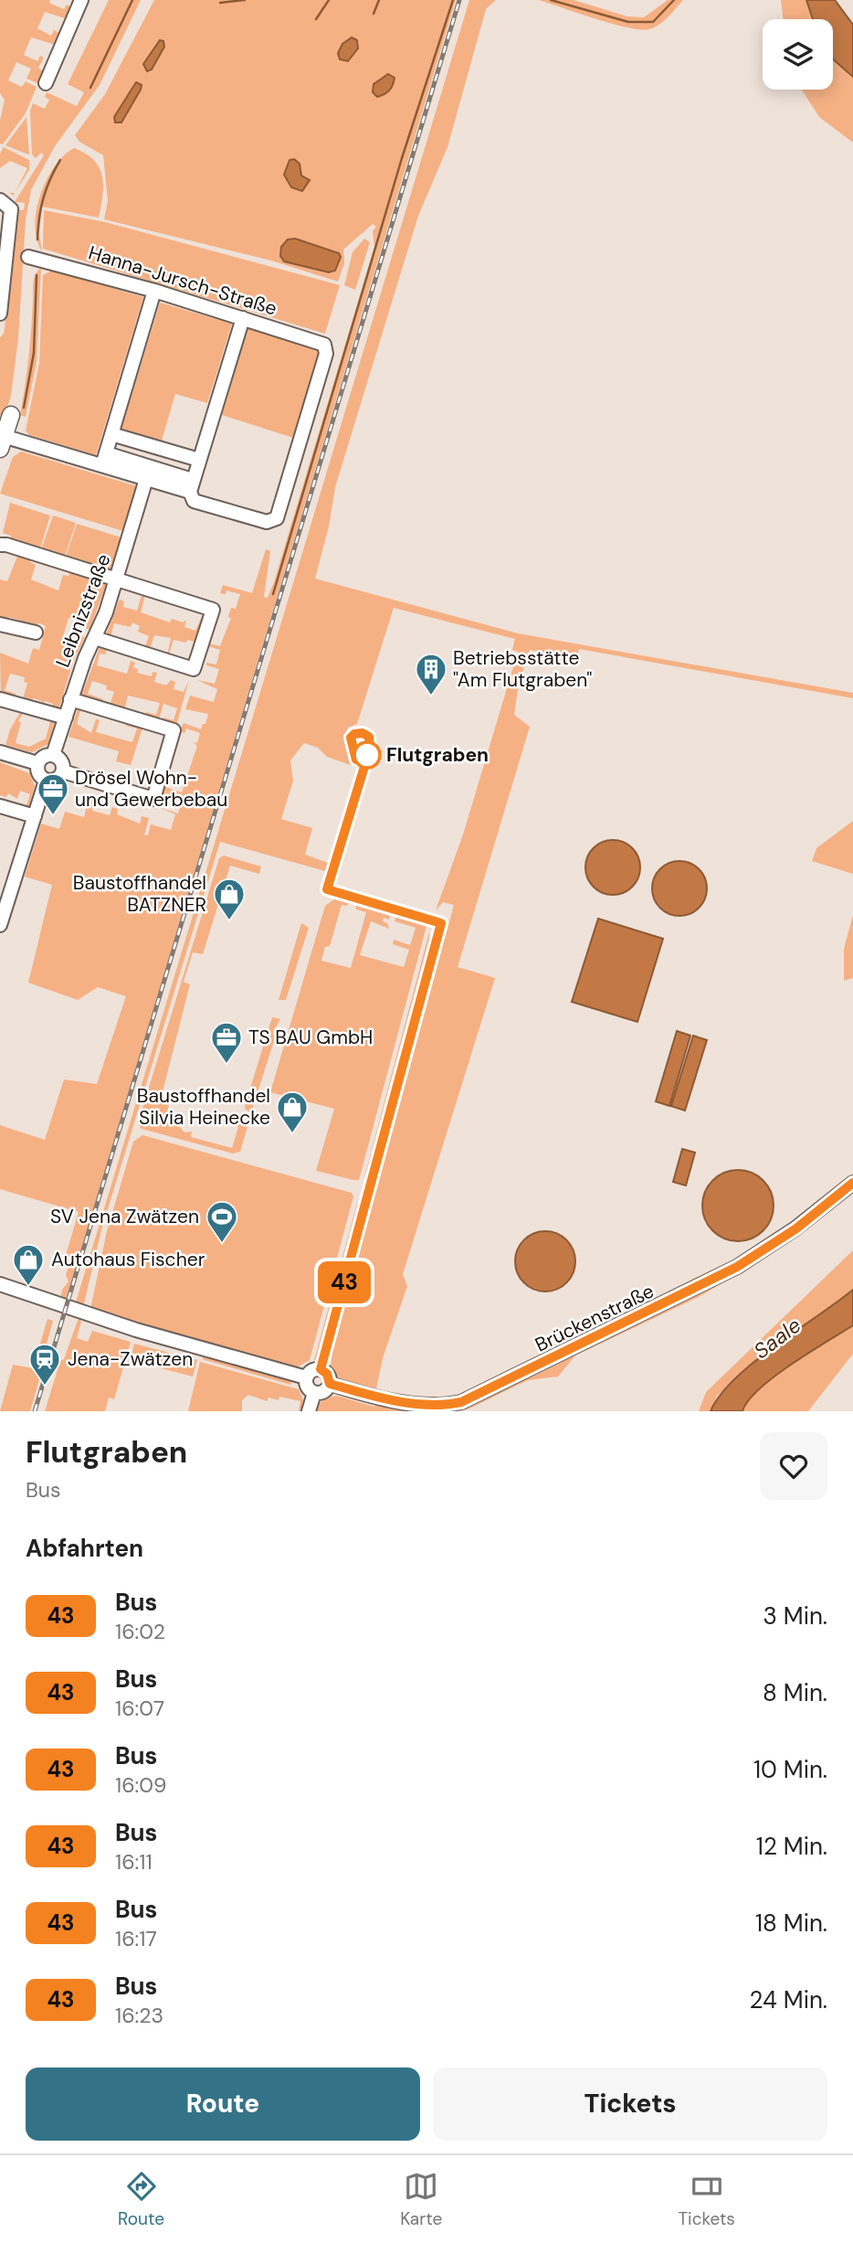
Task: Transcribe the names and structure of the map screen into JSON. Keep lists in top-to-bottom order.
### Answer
{
  "streets": {
    "street": ["Hanna-Jursch-Straße", "Leibnizstraße", "Brückenstraße"]
  },
  "water": ["Saale"],
  "places": {
    "building": ["Betriebsstätte \"Am Flutgraben\""],
    "other": ["Flutgraben"],
    "office": ["Drösel Wohn- und Gewerbebau", "TS BAU GmbH"],
    "shop": ["Baustoffhandel BATZNER", "Baustoffhandel Silvia Heinecke", "Autohaus Fischer"],
    "sports": ["SV Jena Zwätzen"],
    "station": ["Jena-Zwätzen"]
  },
  "lines": ["bus line 43"],
  "page": {
    "on_map": "43",
    "heading": [
      ["Flutgraben", "Bus"],
      "Abfahrten"
    ],
    "list": [
      {
        "mark": "43",
        "name": "Bus",
        "note": "16:02",
        "value": "3 Min."
      },
      {
        "mark": "43",
        "name": "Bus",
        "note": "16:07",
        "value": "8 Min."
      },
      {
        "mark": "43",
        "name": "Bus",
        "note": "16:09",
        "value": "10 Min."
      },
      {
        "mark": "43",
        "name": "Bus",
        "note": "16:11",
        "value": "12 Min."
      },
      {
        "mark": "43",
        "name": "Bus",
        "note": "16:17",
        "value": "18 Min."
      },
      {
        "mark": "43",
        "name": "Bus",
        "note": "16:23",
        "value": "24 Min."
      }
    ],
    "buttons": ["Route", "Tickets"],
    "tabs": ["Route", "Karte", "Tickets"]
  }
}
